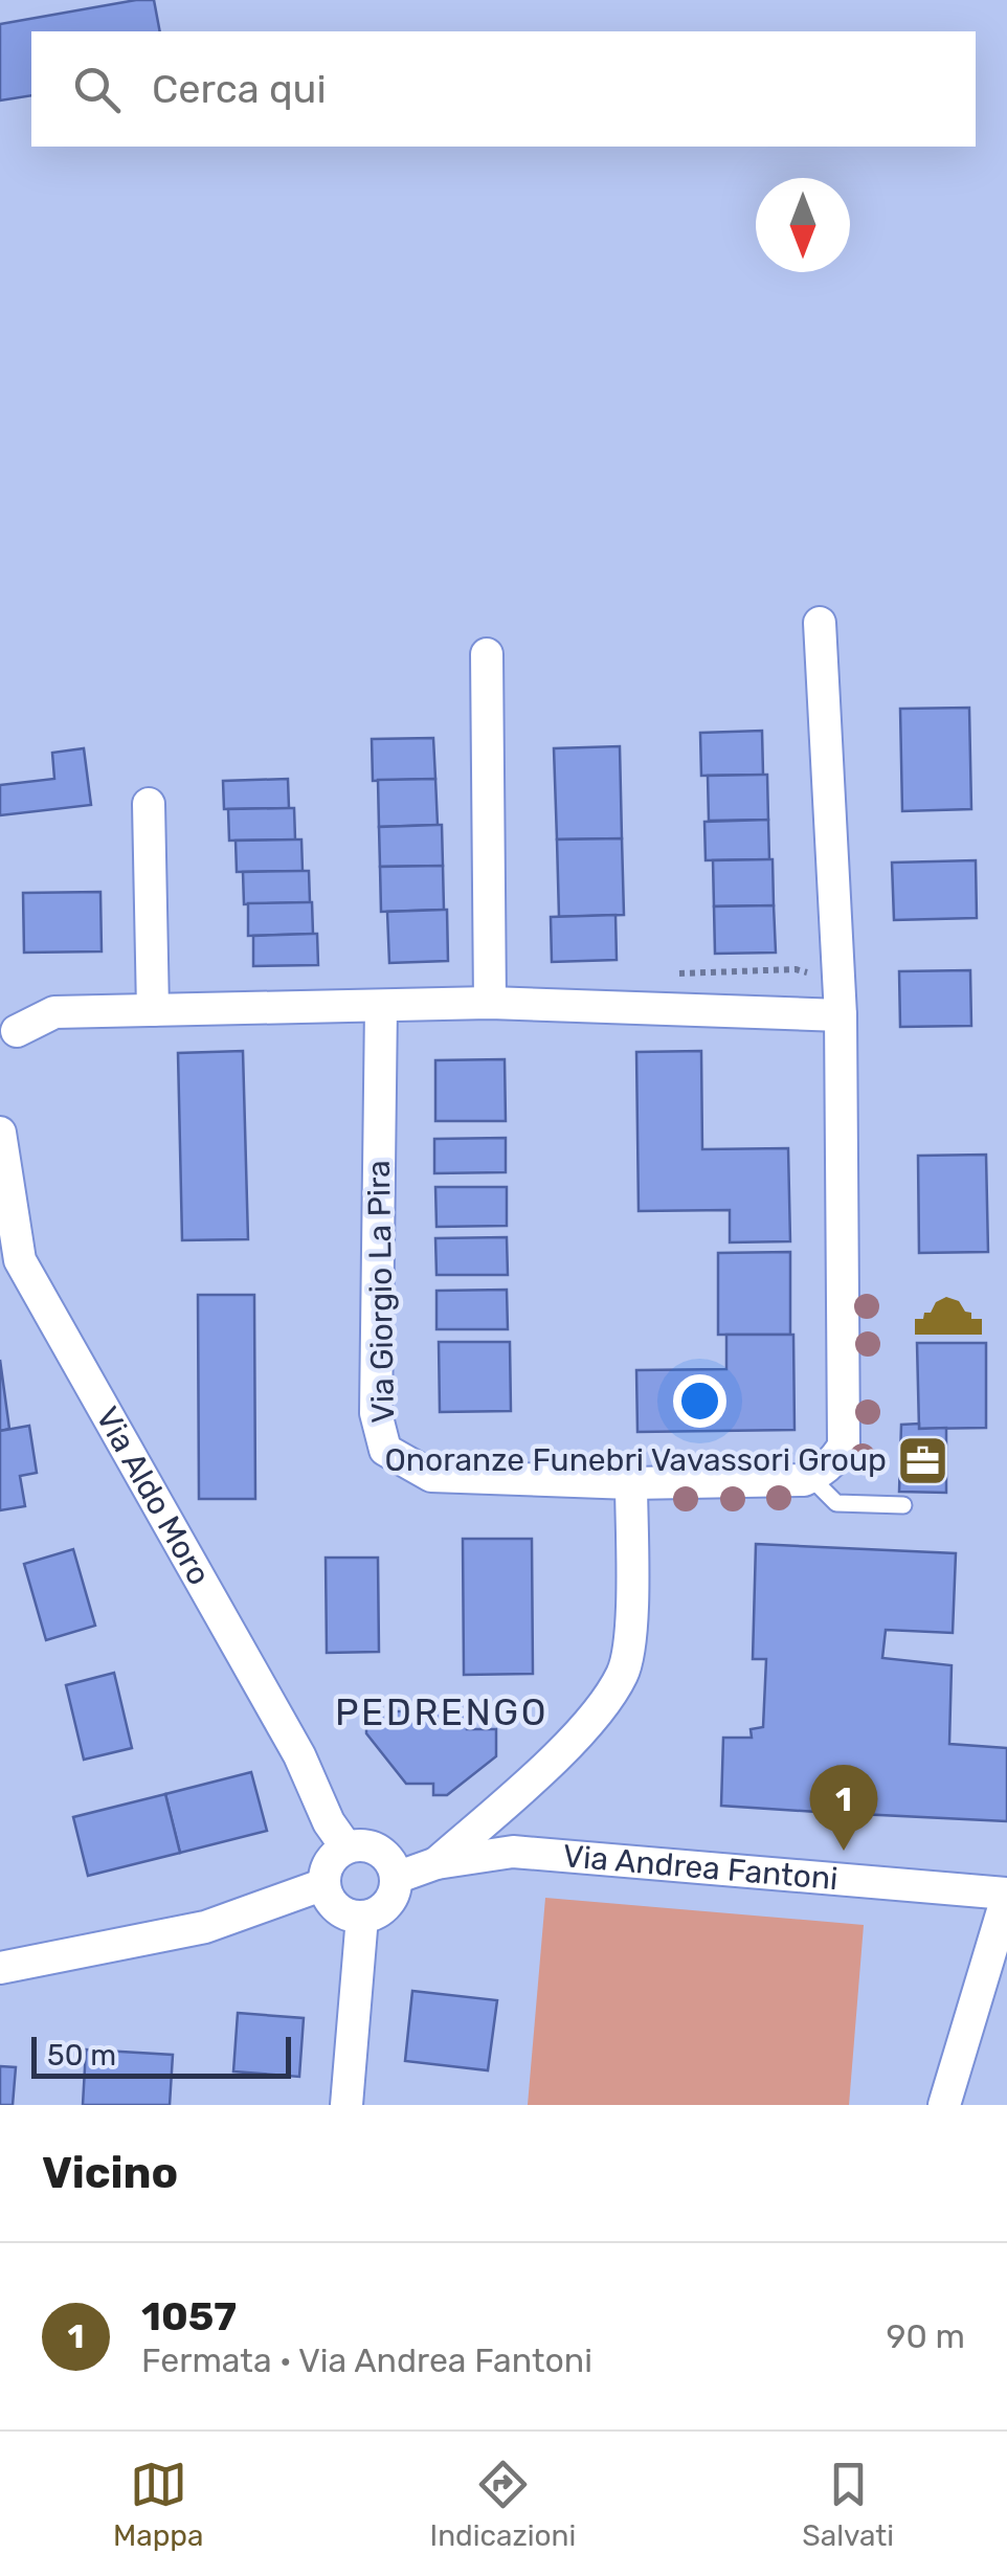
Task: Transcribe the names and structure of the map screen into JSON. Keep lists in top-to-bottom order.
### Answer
{
  "streets": {
    "street": ["Via Giorgio La Pira", "Via Aldo Moro", "Via Andrea Fantoni"]
  },
  "crossings": [
    ["Via Aldo Moro", "Via Andrea Fantoni"]
  ],
  "districts": ["PEDRENGO"],
  "places": {
    "office": ["Onoranze Funebri Vavassori Group"]
  },
  "scale_bar": "50 m",
  "north": "bottom",
  "page": {
    "search": "Cerca qui",
    "pins": "1",
    "scale": "50 m",
    "heading": "Vicino",
    "list": [
      {
        "mark": "1",
        "name": "1057",
        "note": "Fermata · Via Andrea Fantoni",
        "value": "90 m"
      }
    ],
    "nav": ["Mappa", "Indicazioni", "Salvati"]
  }
}
